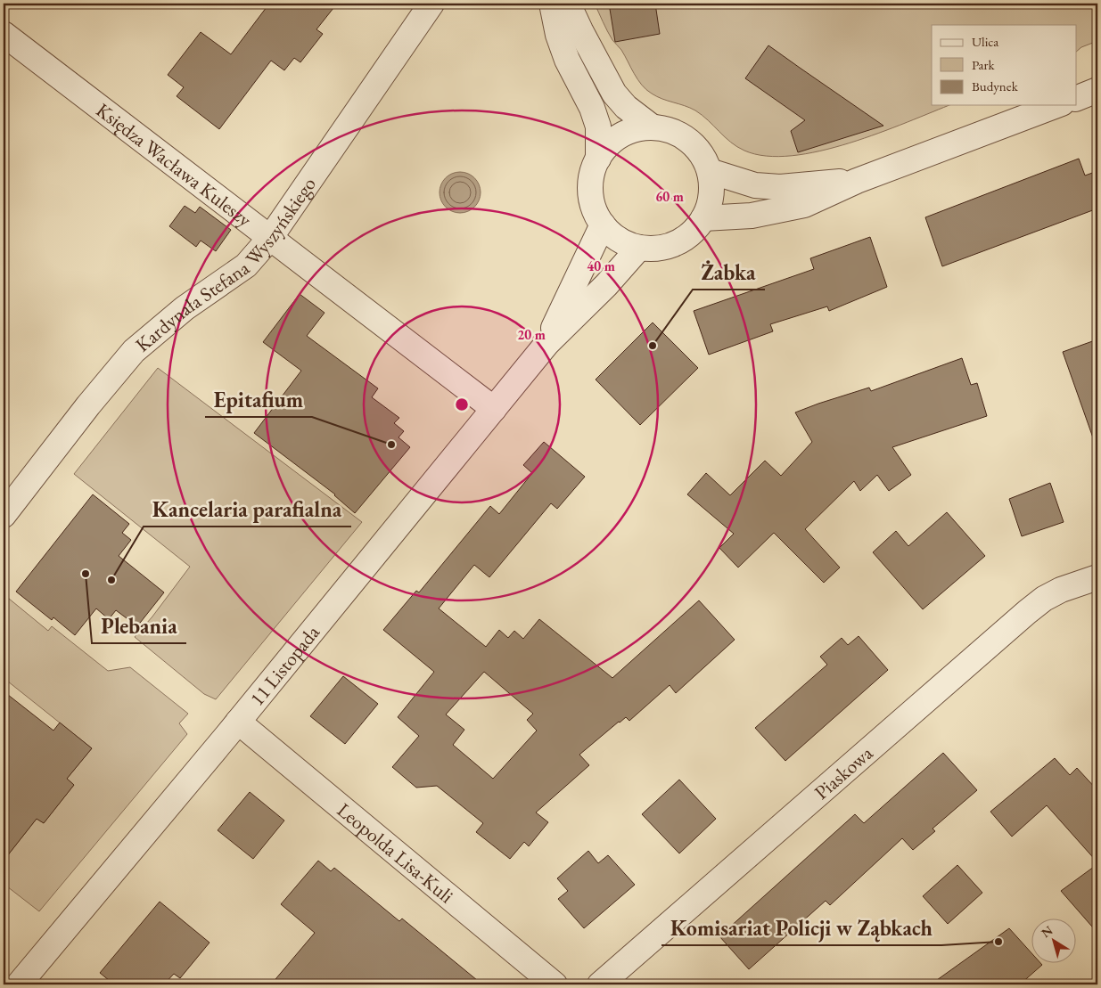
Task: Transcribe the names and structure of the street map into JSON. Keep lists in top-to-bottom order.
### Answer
{
  "streets": {
    "street": [
      "Księdza Wacława Kuleszy",
      "Kardynała Stefana Wyszyńskiego",
      "11 Listopada",
      "Piaskowa",
      "Leopolda Lisa-Kuli"
    ]
  },
  "crossings": [
    ["Księdza Wacława Kuleszy", "Kardynała Stefana Wyszyńskiego"],
    ["Księdza Wacława Kuleszy", "11 Listopada"],
    ["11 Listopada", "Leopolda Lisa-Kuli"]
  ],
  "places": [
    "Żabka",
    "Epitafium",
    "Plebania",
    "Kancelaria parafialna",
    "Komisariat Policji w Ząbkach"
  ],
  "legend": ["Ulica", "Park", "Budynek"],
  "north": "top left",
  "rings": ["60 m", "40 m", "20 m"]
}
